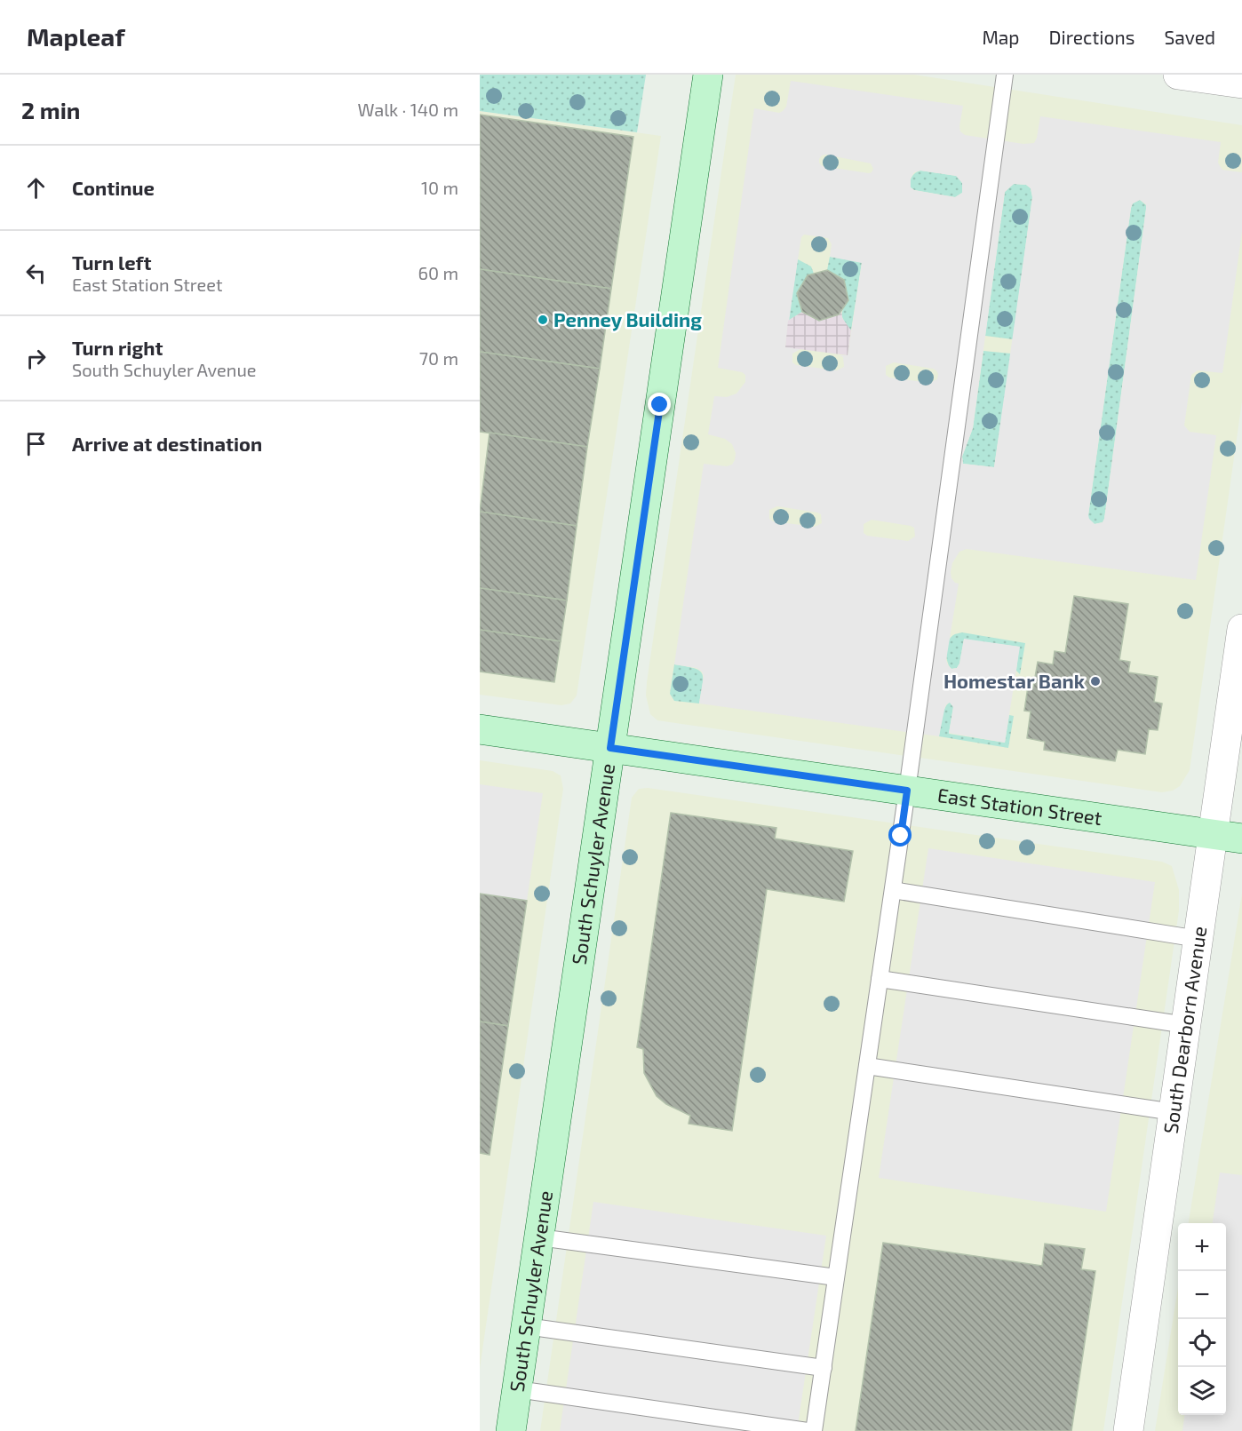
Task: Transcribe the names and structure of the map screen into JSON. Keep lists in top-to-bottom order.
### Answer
{
  "streets": {
    "street": ["East Station Street", "South Schuyler Avenue", "South Dearborn Avenue"]
  },
  "crossings": [
    ["East Station Street", "South Schuyler Avenue"],
    ["East Station Street", "South Dearborn Avenue"]
  ],
  "places": ["Penney Building", "Homestar Bank"],
  "page": {
    "header": "Mapleaf",
    "nav": ["Map", "Directions", "Saved"],
    "heading": ["2 min", "Walk · 140 m"],
    "list": [
      ["Continue", "10 m"],
      ["Turn left", "East Station Street", "60 m"],
      ["Turn right", "South Schuyler Avenue", "70 m"],
      "Arrive at destination"
    ],
    "map_buttons": ["+", "−"]
  }
}
